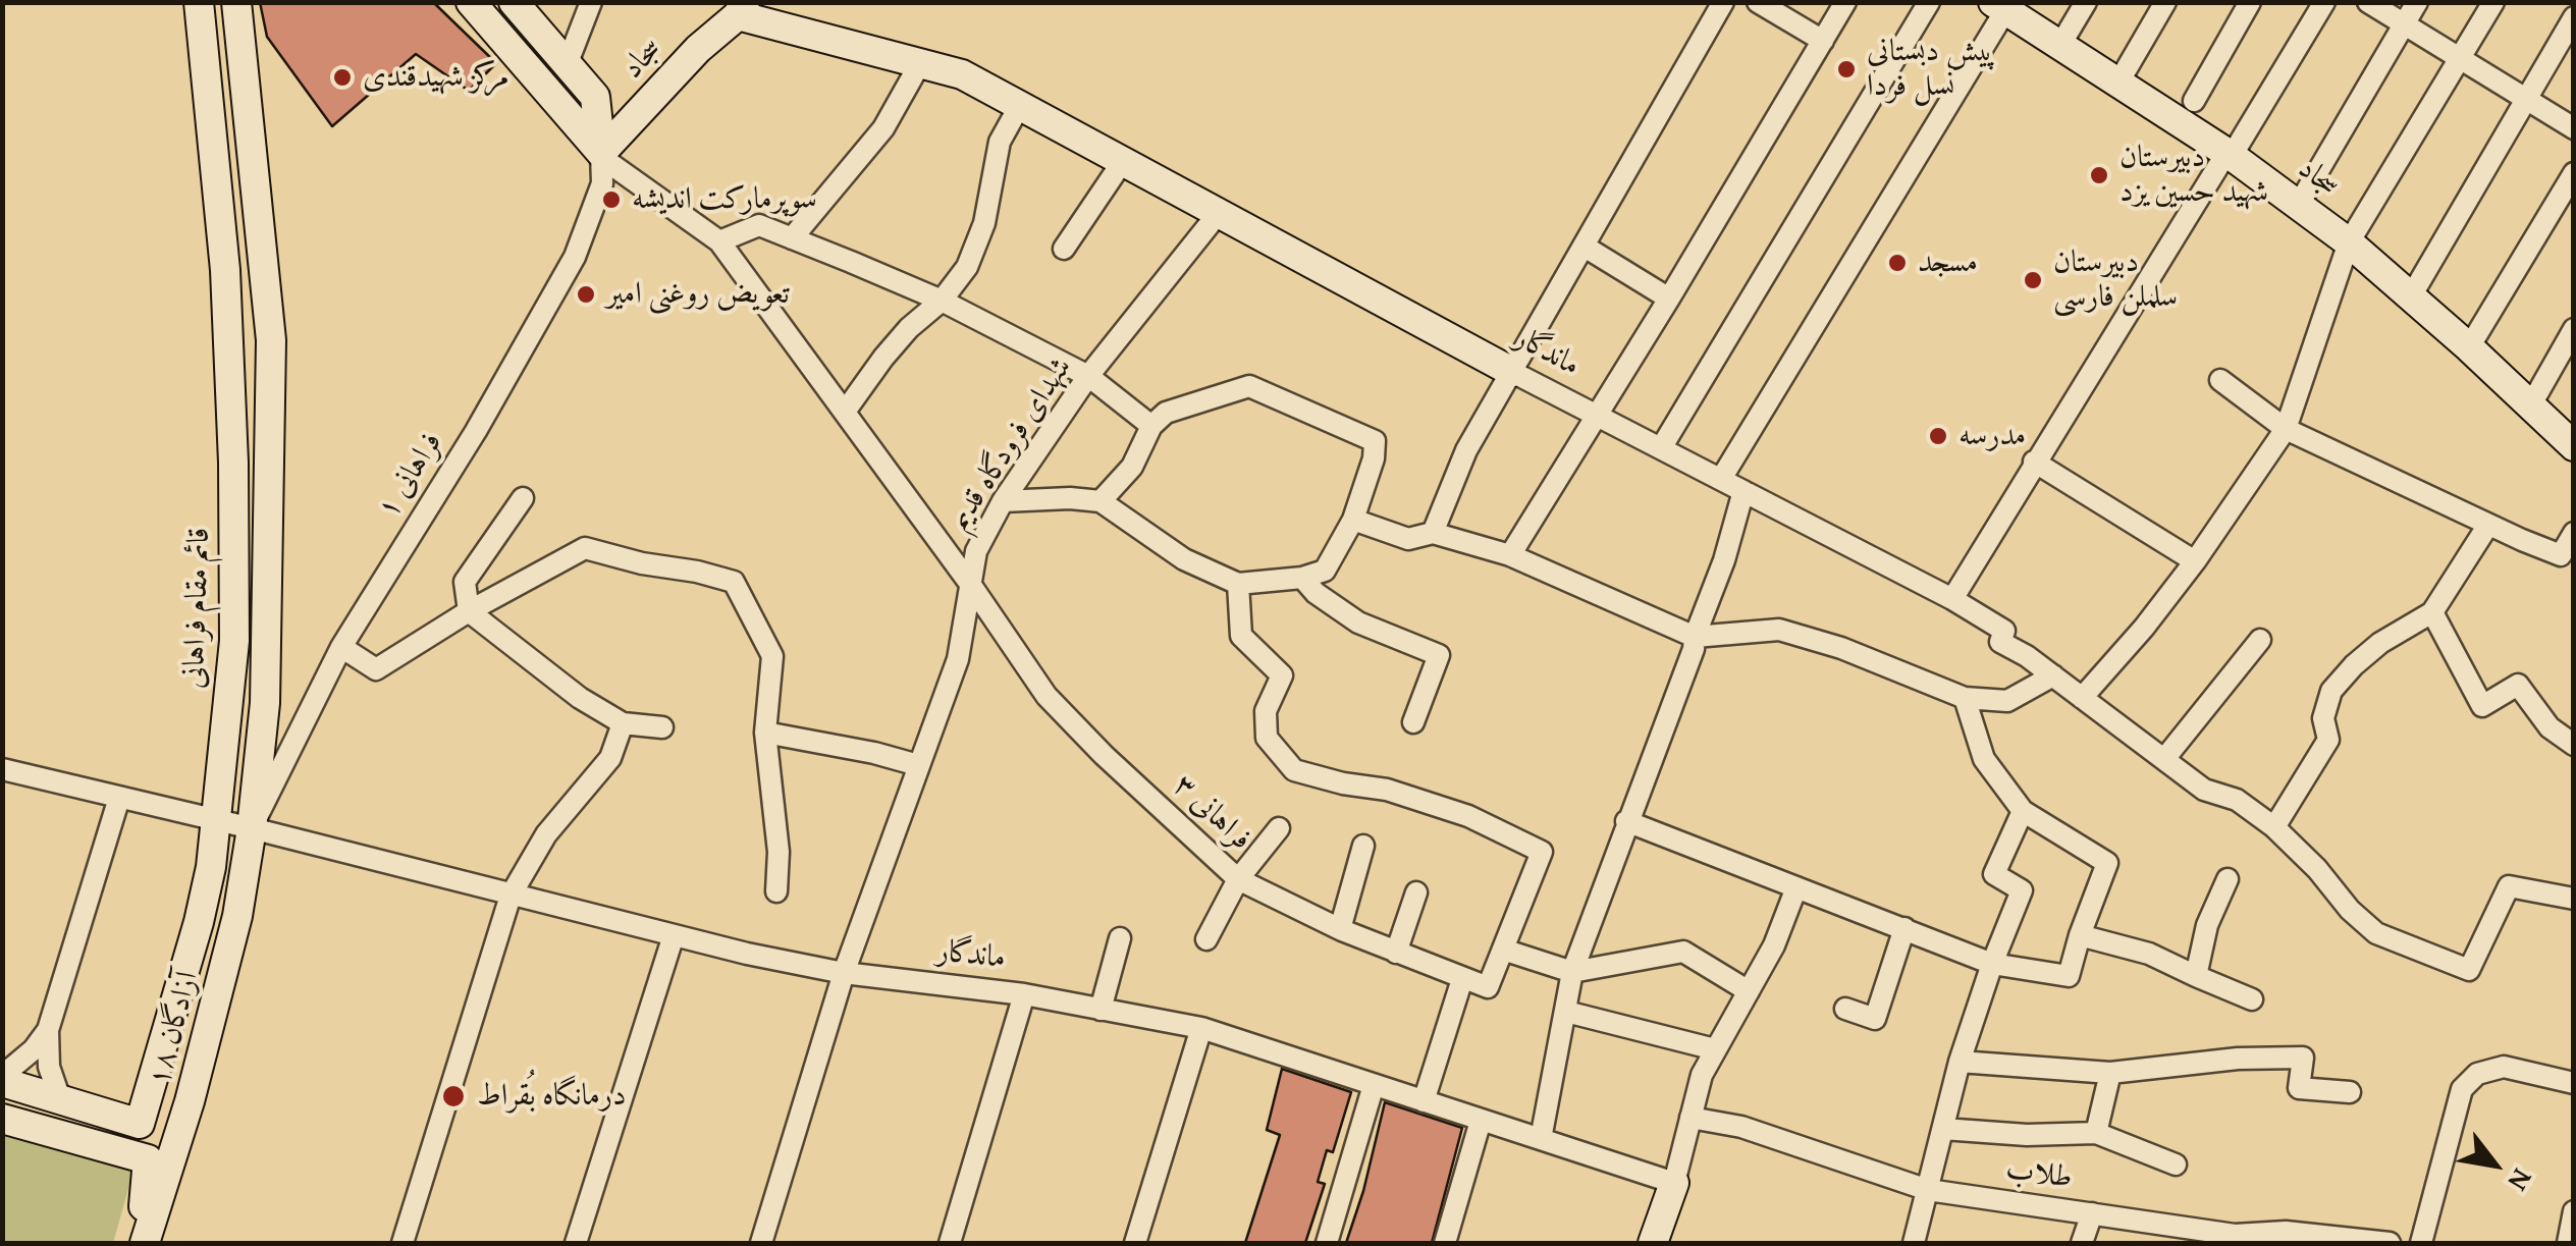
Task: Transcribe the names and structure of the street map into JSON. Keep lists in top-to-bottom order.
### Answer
{
  "streets": {
    "street": [
      "سجاد",
      "ماندگار",
      "شهدای فرودگاه قدیم",
      "فراهانی ۱",
      "قائم مقام فراهانی",
      "فراهانی ۳",
      "آزادگان ۱۸",
      "طلاب"
    ]
  },
  "crossings": [
    ["سجاد", "ماندگار"],
    ["سجاد", "فراهانی ۱"],
    ["سجاد", "فراهانی ۳"],
    ["ماندگار", "شهدای فرودگاه قدیم"],
    ["ماندگار", "فراهانی ۱"],
    ["ماندگار", "قائم مقام فراهانی"],
    ["ماندگار", "آزادگان ۱۸"],
    ["شهدای فرودگاه قدیم", "فراهانی ۳"],
    ["فراهانی ۱", "فراهانی ۳"],
    ["فراهانی ۱", "آزادگان ۱۸"]
  ],
  "places": [
    "پیش دبستانی نسل فردا",
    "مرکز شهیدقندی",
    "دبیرستان شهید حسین یزد",
    "سوپرمارکت اندیشه",
    "مسجد",
    "دبیرستان سلملن فارسی",
    "تعویض روغنی امیر",
    "مدرسه",
    "درمانگاه بُقراط"
  ],
  "north": "bottom right"
}
